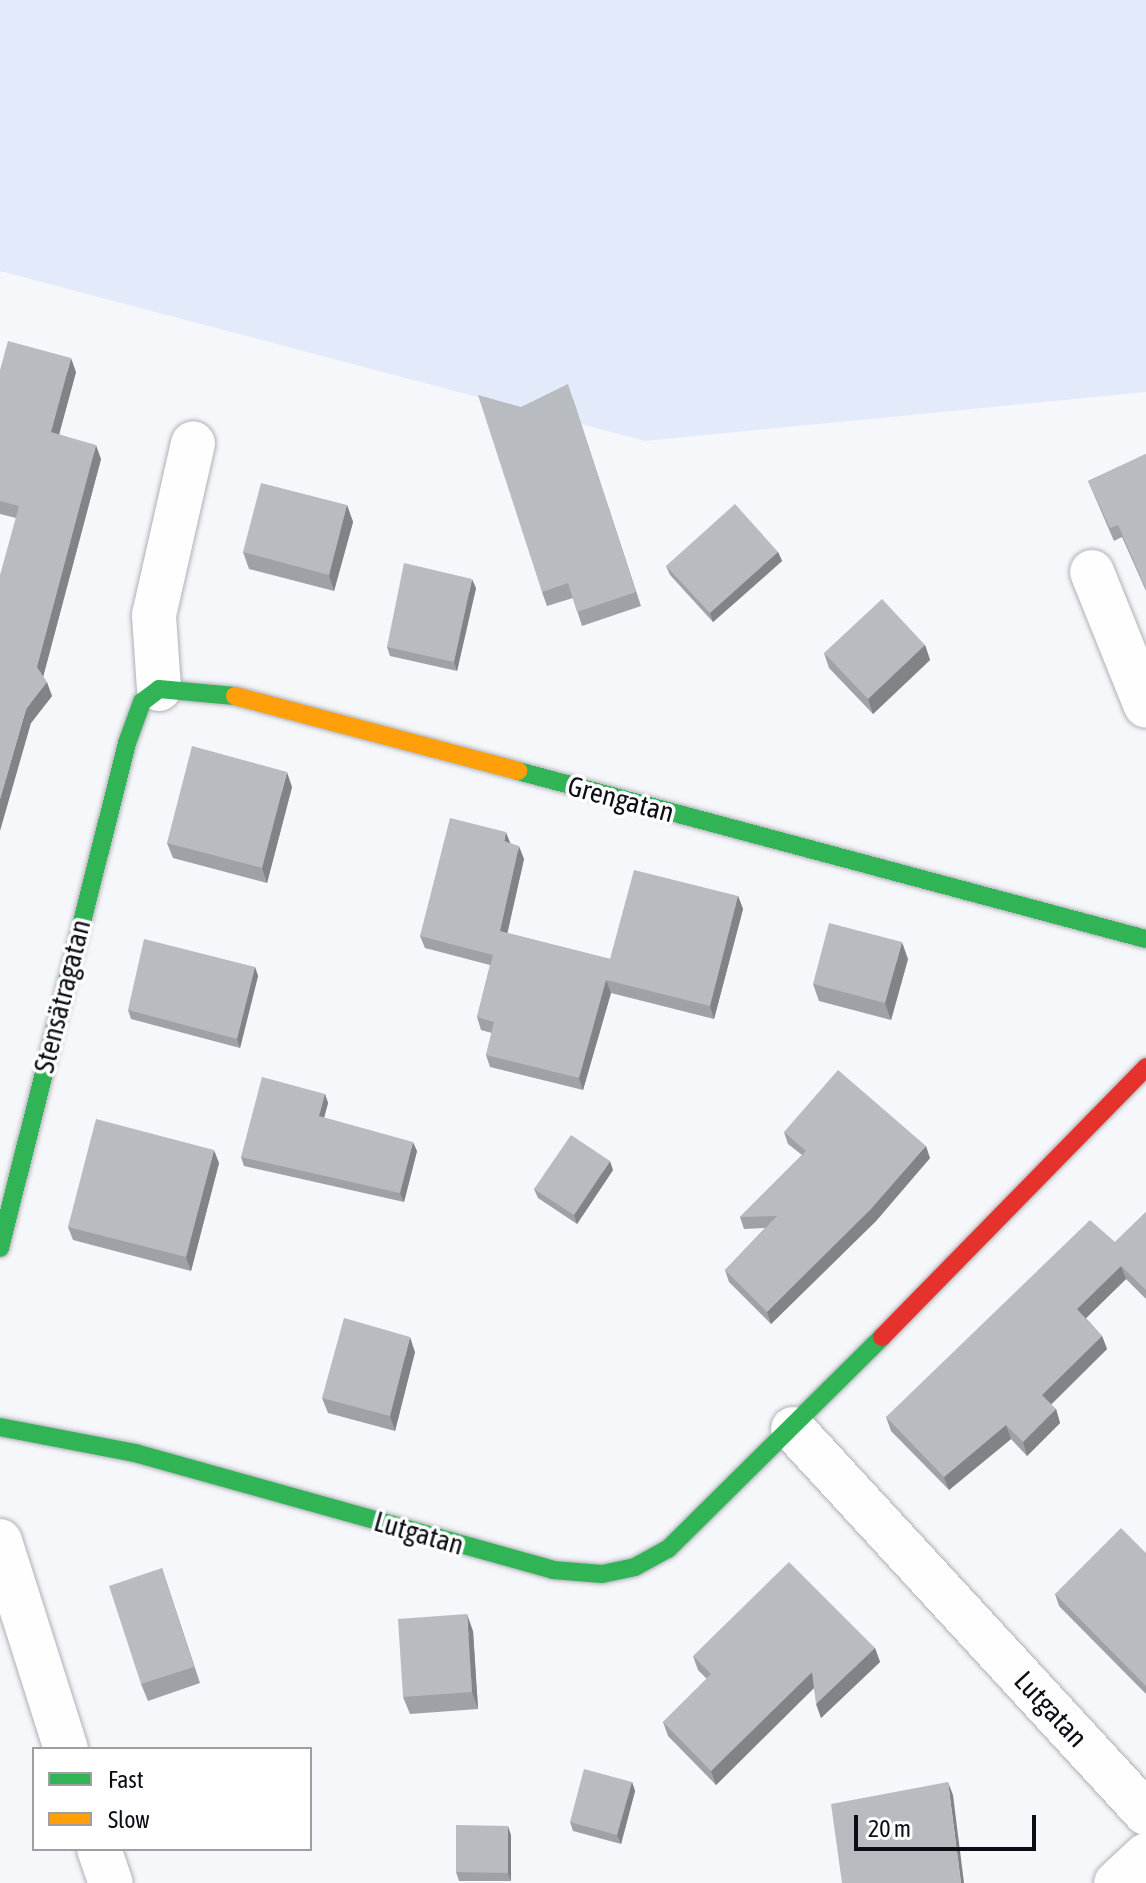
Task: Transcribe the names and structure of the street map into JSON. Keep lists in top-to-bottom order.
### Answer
{
  "streets": {
    "street": ["Grengatan", "Stensätragatan", "Lutgatan"]
  },
  "crossings": [
    ["Grengatan", "Stensätragatan"]
  ],
  "legend": ["Fast", "Slow"],
  "scale_bar": "20 m"
}
